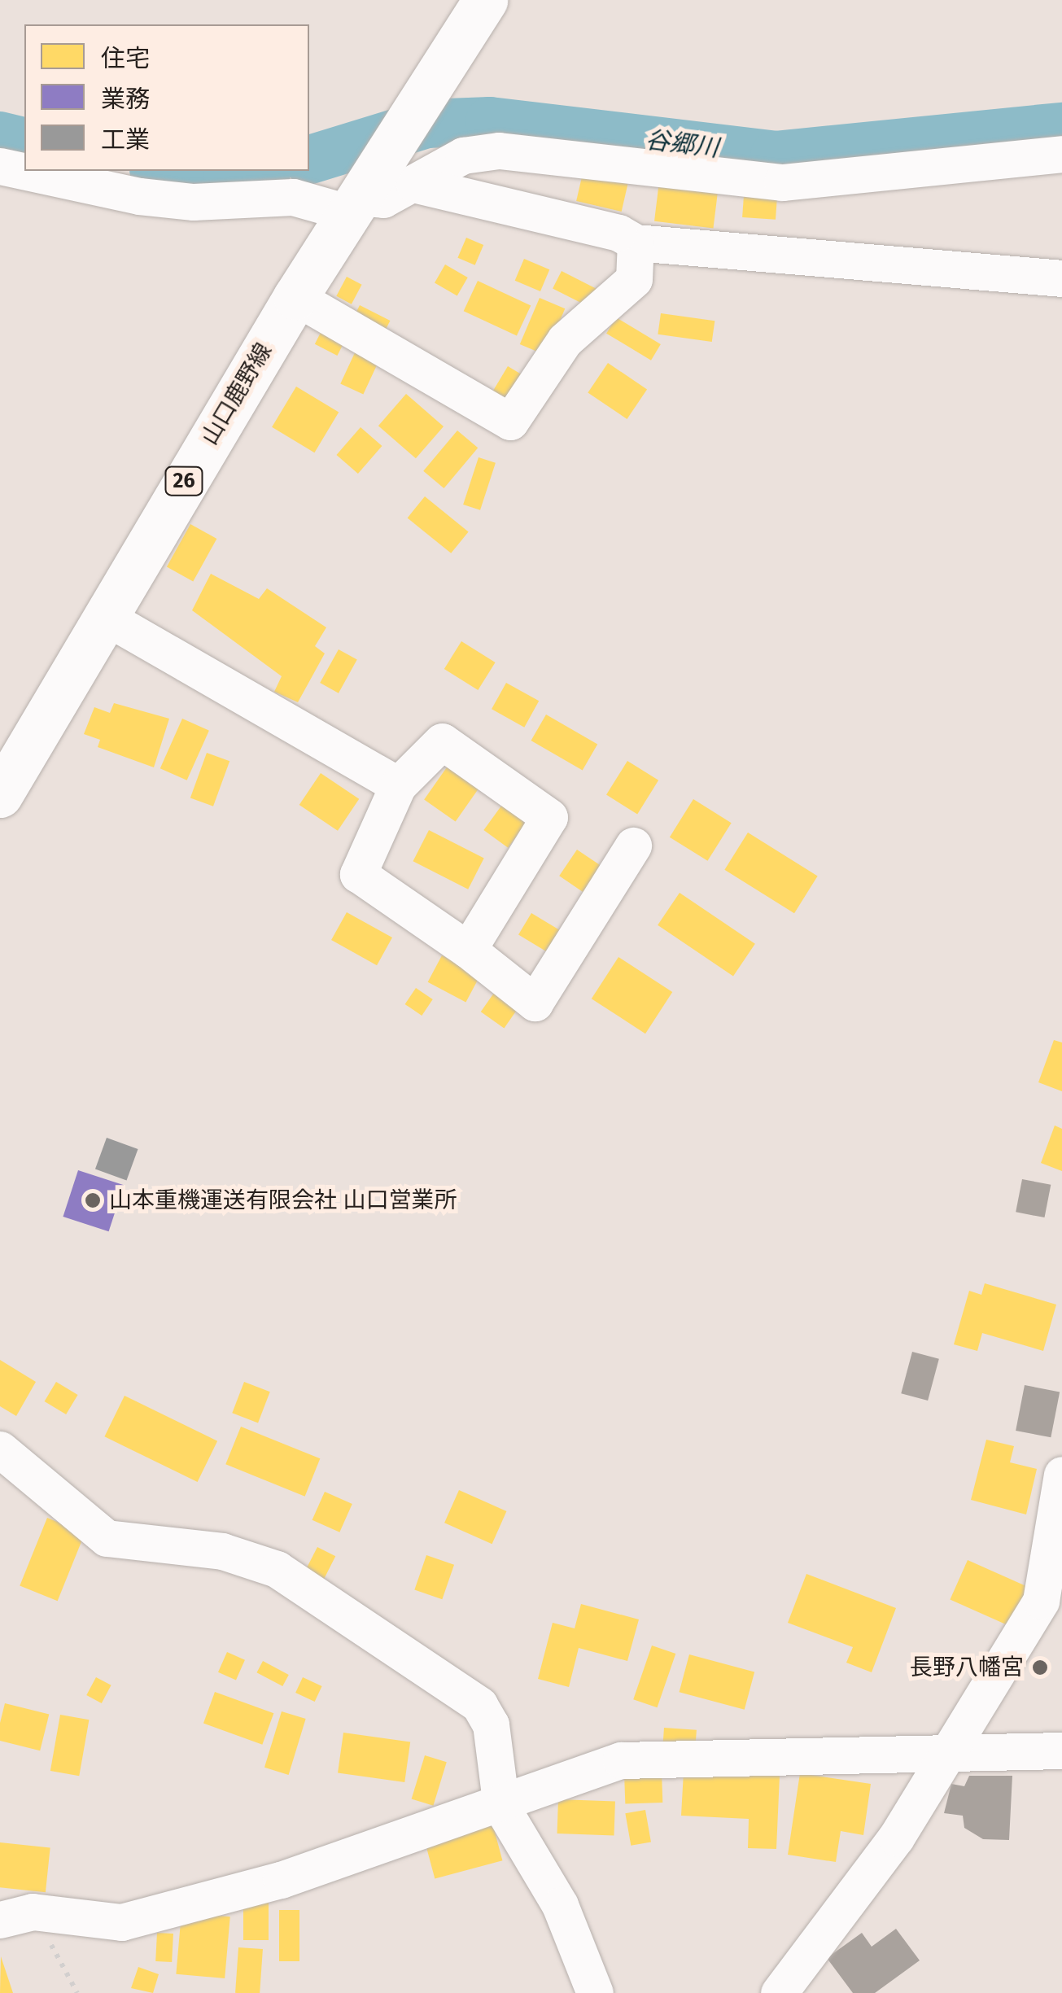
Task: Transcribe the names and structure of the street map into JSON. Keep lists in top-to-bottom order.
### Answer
{
  "streets": {
    "main road": ["山口鹿野線", "26"]
  },
  "water": ["谷郷川"],
  "places": ["山本重機運送有限会社 山口営業所", "長野八幡宮"],
  "legend": ["住宅", "業務", "工業"]
}
